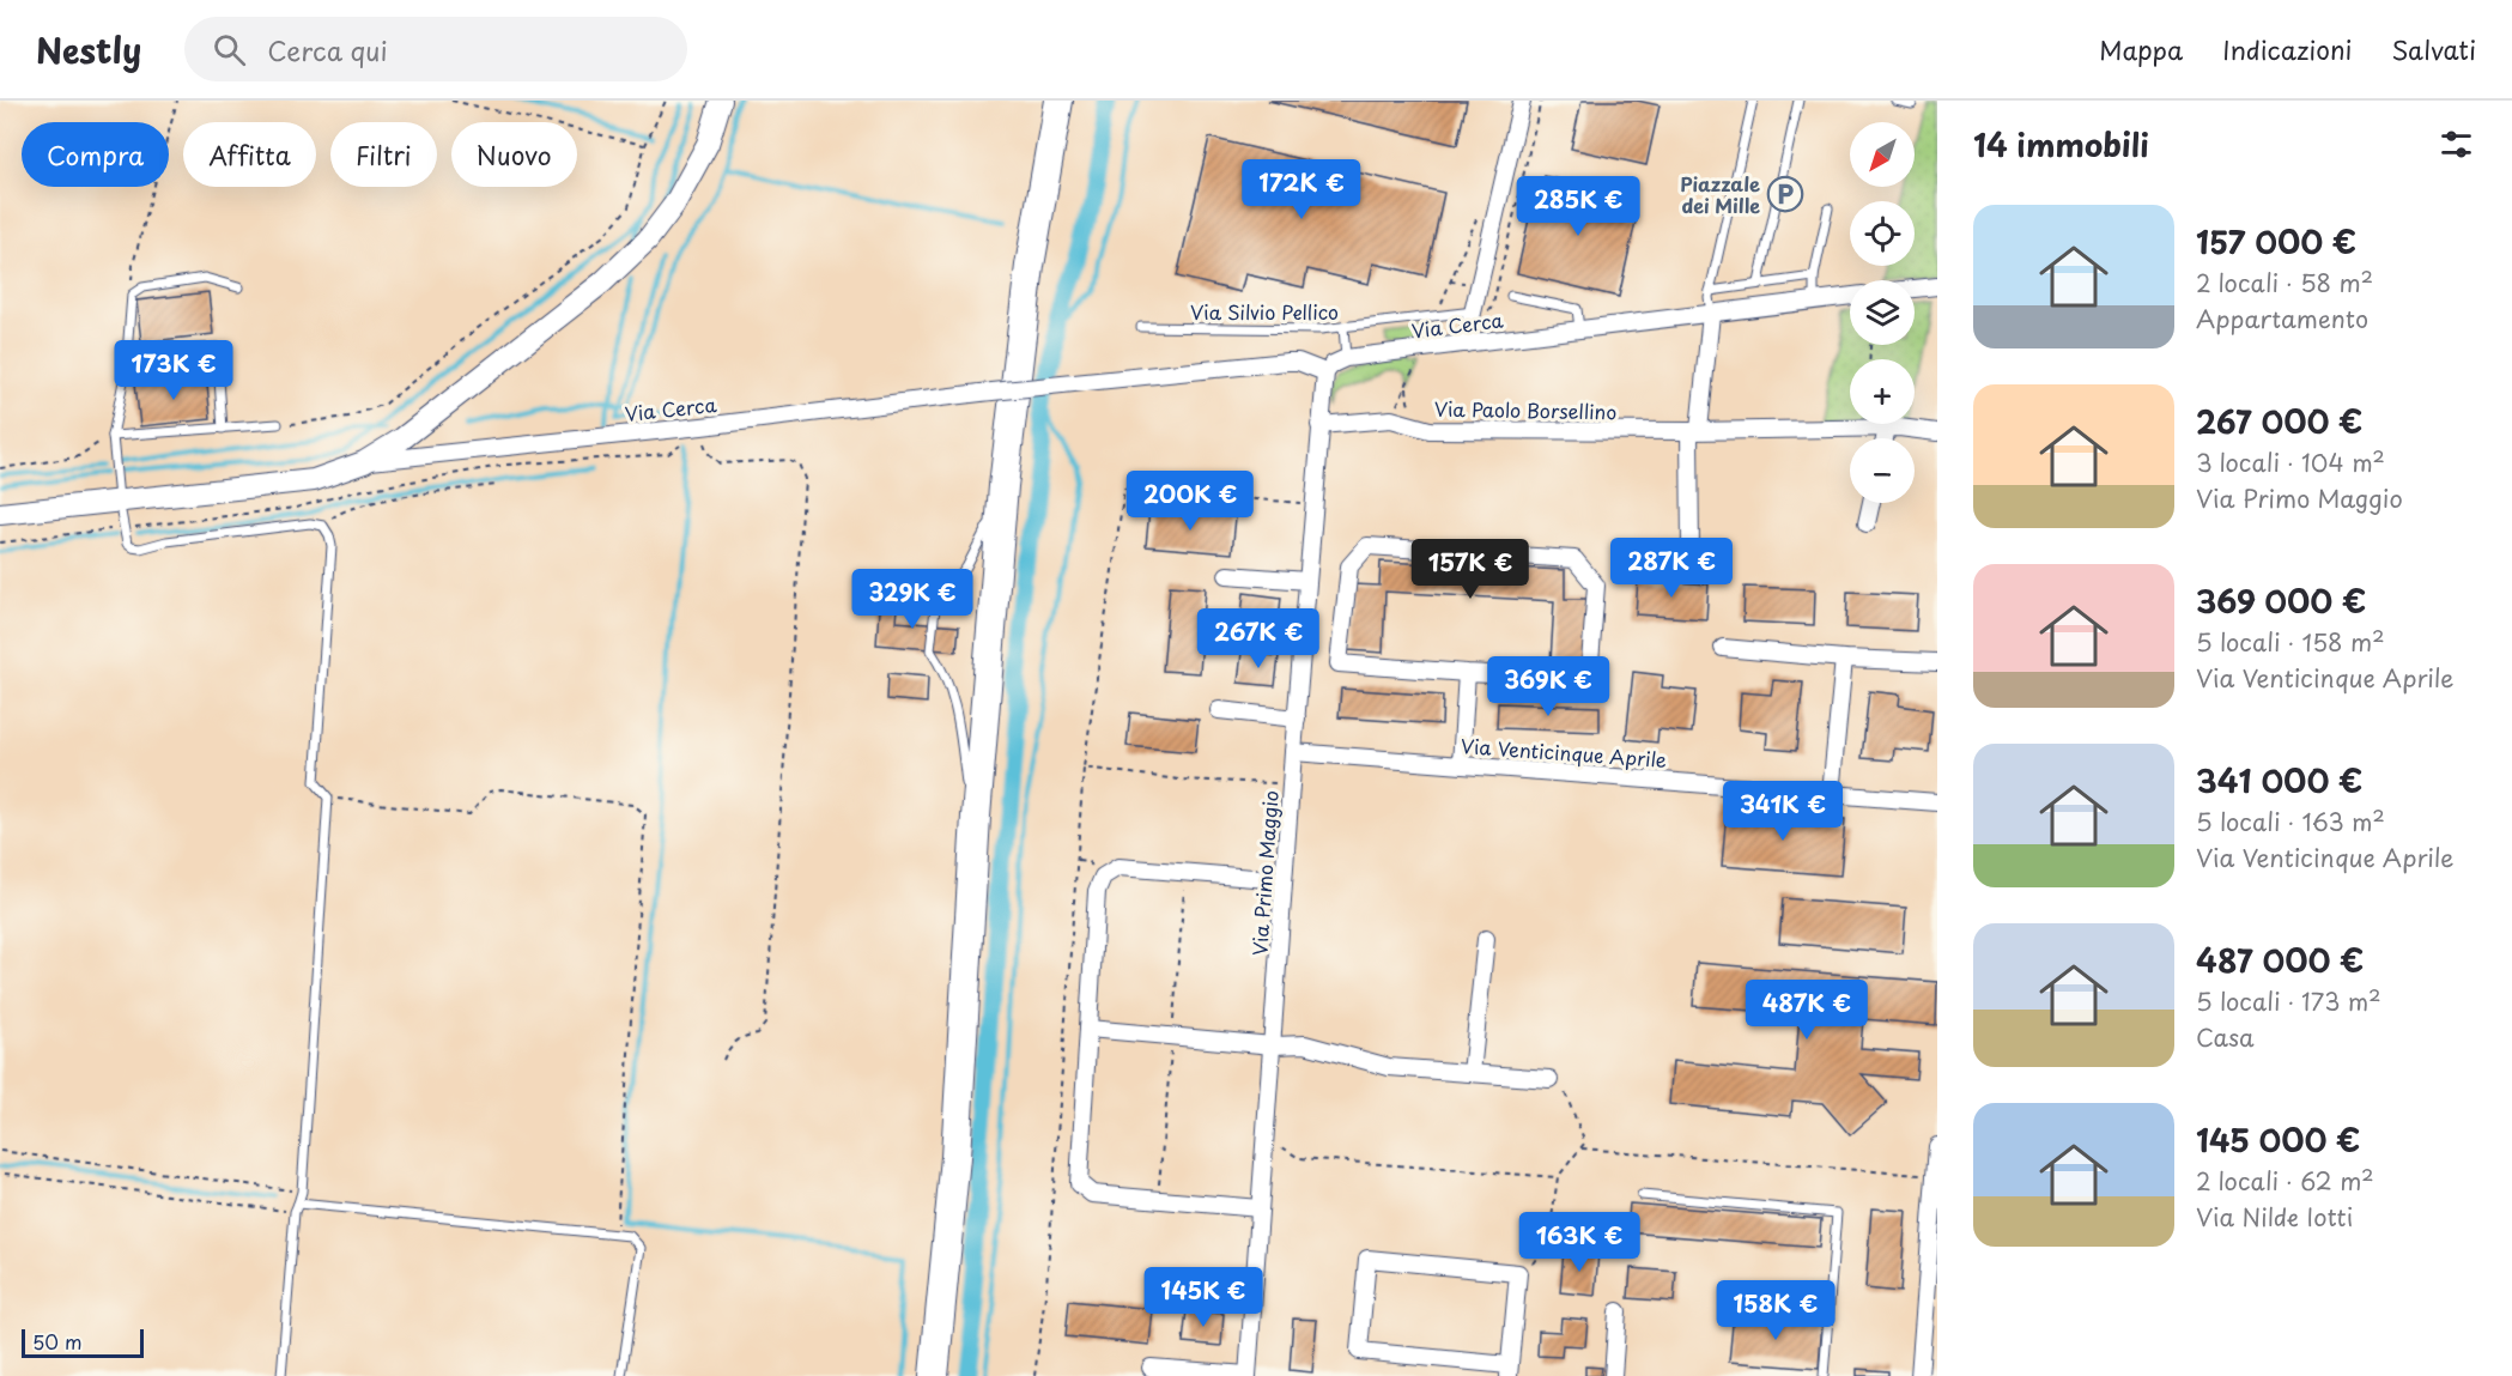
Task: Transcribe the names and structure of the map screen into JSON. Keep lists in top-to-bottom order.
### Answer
{
  "streets": {
    "street": [
      "Via Cerca",
      "Via Paolo Borsellino",
      "Via Venticinque Aprile",
      "Via Primo Maggio"
    ],
    "lane": ["Via Silvio Pellico"]
  },
  "crossings": [
    ["Via Cerca", "Via Primo Maggio"],
    ["Via Paolo Borsellino", "Via Primo Maggio"],
    ["Via Venticinque Aprile", "Via Primo Maggio"]
  ],
  "places": {
    "parking": ["Piazzale dei Mille"]
  },
  "scale_bar": "50 m",
  "north": "bottom left",
  "page": {
    "header": "Nestly",
    "search": "Cerca qui",
    "nav": ["Mappa", "Indicazioni", "Salvati"],
    "heading": "14 immobili",
    "map_buttons": ["+", "−"],
    "chip": [
      "Compra",
      "Affitta",
      "Filtri",
      "Nuovo"
    ],
    "price": [
      "172K €",
      "285K €",
      "173K €",
      "200K €",
      "287K €",
      "157K €",
      "329K €",
      "267K €",
      "369K €",
      "341K €",
      "487K €",
      "163K €",
      "145K €",
      "158K €"
    ],
    "list": [
      {
        "name": "157 000 €",
        "note": "2 locali · 58 m² · Appartamento"
      },
      {
        "name": "267 000 €",
        "note": "3 locali · 104 m² · Via Primo Maggio"
      },
      {
        "name": "369 000 €",
        "note": "5 locali · 158 m² · Via Venticinque Aprile"
      },
      {
        "name": "341 000 €",
        "note": "5 locali · 163 m² · Via Venticinque Aprile"
      },
      {
        "name": "487 000 €",
        "note": "5 locali · 173 m² · Casa"
      },
      {
        "name": "145 000 €",
        "note": "2 locali · 62 m² · Via Nilde Iotti"
      }
    ],
    "scale": "50 m"
  }
}
